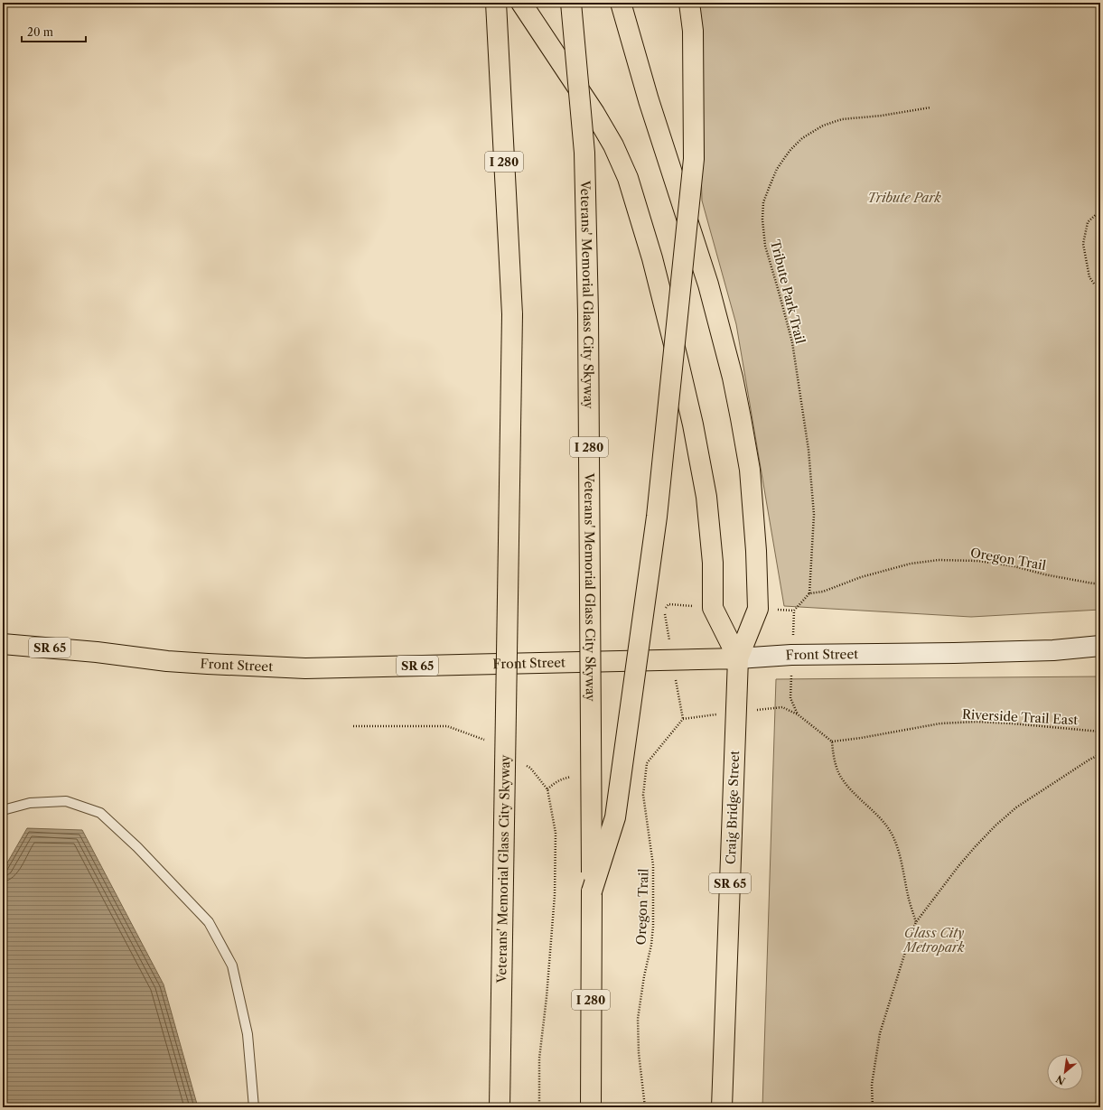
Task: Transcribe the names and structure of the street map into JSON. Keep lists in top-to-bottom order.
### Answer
{
  "streets": {
    "main road": [
      "I 280",
      "Veterans' Memorial Glass City Skyway",
      "SR 65",
      "Front Street",
      "Craig Bridge Street"
    ],
    "path": ["Tribute Park Trail", "Oregon Trail", "Riverside Trail East"]
  },
  "crossings": [
    ["Tribute Park Trail", "Oregon Trail"],
    ["Front Street", "Craig Bridge Street"]
  ],
  "parks": ["Tribute Park", "Glass City Metropark"],
  "scale_bar": "20 m",
  "north": "bottom left"
}
